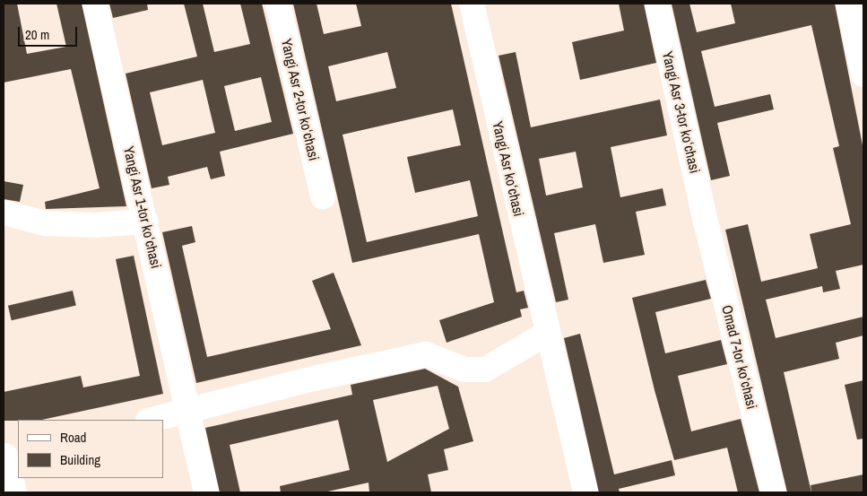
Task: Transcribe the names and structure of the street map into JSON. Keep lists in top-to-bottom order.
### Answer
{
  "streets": {
    "street": [
      "Yangi Asr 2-tor koʻchasi",
      "Yangi Asr 3-tor koʻchasi",
      "Yangi Asr koʻchasi",
      "Yangi Asr 1-tor koʻchasi",
      "Omad 7-tor koʻchasi"
    ]
  },
  "crossings": [
    ["Yangi Asr 3-tor koʻchasi", "Omad 7-tor koʻchasi"]
  ],
  "legend": ["Road", "Building"],
  "scale_bar": "20 m"
}
